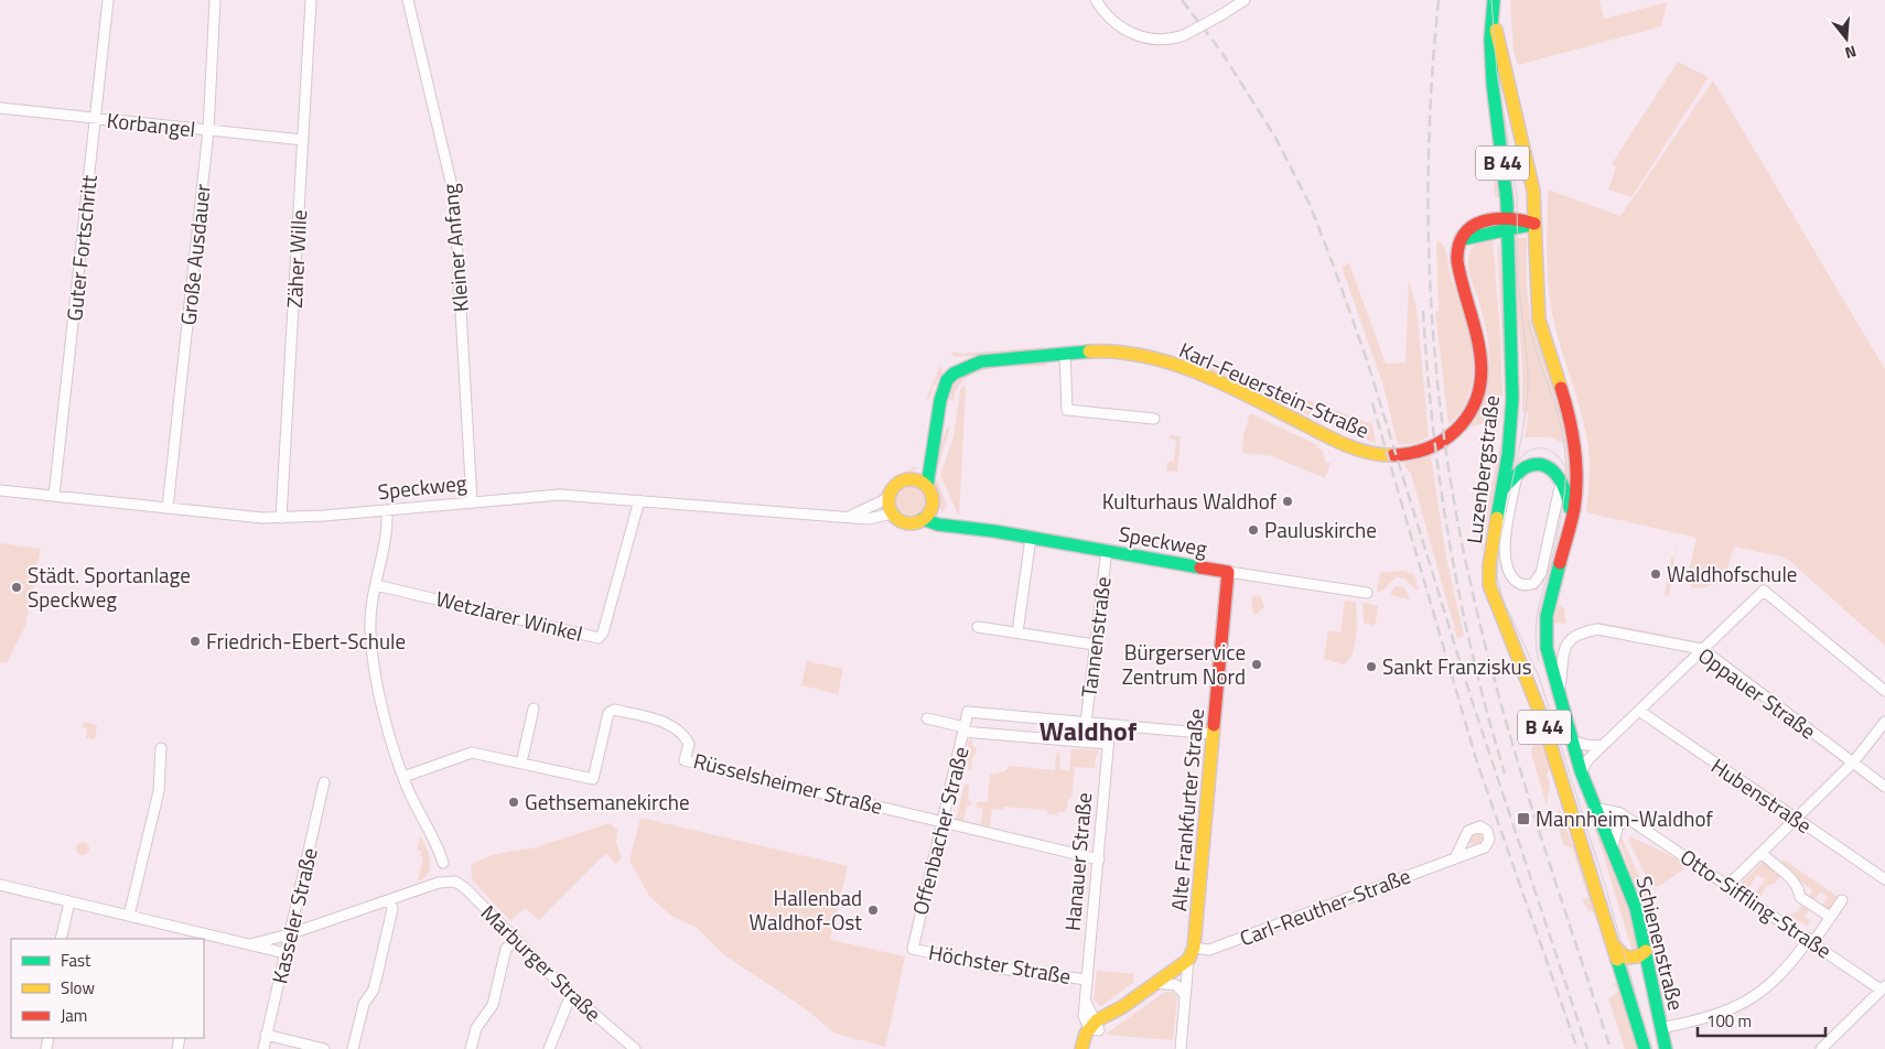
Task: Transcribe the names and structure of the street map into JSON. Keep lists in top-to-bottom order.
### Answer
{
  "streets": {
    "main road": [
      "B 44",
      "Karl-Feuerstein-Straße",
      "Luzenbergstraße",
      "Speckweg",
      "Alte Frankfurter Straße",
      "Schienenstraße"
    ],
    "street": [
      "Korbangel",
      "Guter Fortschritt",
      "Kleiner Anfang",
      "Große Ausdauer",
      "Zäher Wille",
      "Wetzlarer Winkel",
      "Tannenstraße",
      "Oppauer Straße",
      "Rüsselsheimer Straße",
      "Hubenstraße",
      "Offenbacher Straße",
      "Hanauer Straße",
      "Otto-Siffling-Straße",
      "Carl-Reuther-Straße",
      "Kasseler Straße",
      "Marburger Straße",
      "Höchster Straße"
    ]
  },
  "crossings": [
    ["Korbangel", "Guter Fortschritt"],
    ["Korbangel", "Große Ausdauer"],
    ["Korbangel", "Zäher Wille"],
    ["Guter Fortschritt", "Speckweg"],
    ["Kleiner Anfang", "Speckweg"],
    ["Große Ausdauer", "Speckweg"],
    ["Zäher Wille", "Speckweg"],
    ["Karl-Feuerstein-Straße", "Speckweg"],
    ["Luzenbergstraße", "Schienenstraße"],
    ["Speckweg", "Wetzlarer Winkel"],
    ["Speckweg", "Tannenstraße"],
    ["Speckweg", "Alte Frankfurter Straße"],
    ["Tannenstraße", "Offenbacher Straße"],
    ["Oppauer Straße", "Schienenstraße"],
    ["Rüsselsheimer Straße", "Offenbacher Straße"],
    ["Rüsselsheimer Straße", "Hanauer Straße"],
    ["Alte Frankfurter Straße", "Carl-Reuther-Straße"],
    ["Offenbacher Straße", "Höchster Straße"],
    ["Hanauer Straße", "Höchster Straße"],
    ["Otto-Siffling-Straße", "Schienenstraße"]
  ],
  "districts": ["Waldhof"],
  "places": {
    "other": [
      "Kulturhaus Waldhof",
      "Pauluskirche",
      "Waldhofschule",
      "Städt. Sportanlage Speckweg",
      "Friedrich-Ebert-Schule",
      "Bürgerservice Zentrum Nord",
      "Sankt Franziskus",
      "Gethsemanekirche",
      "Hallenbad Waldhof-Ost"
    ],
    "transit": ["Mannheim-Waldhof"]
  },
  "legend": ["Fast", "Slow", "Jam"],
  "scale_bar": "100 m",
  "north": "bottom"
}
